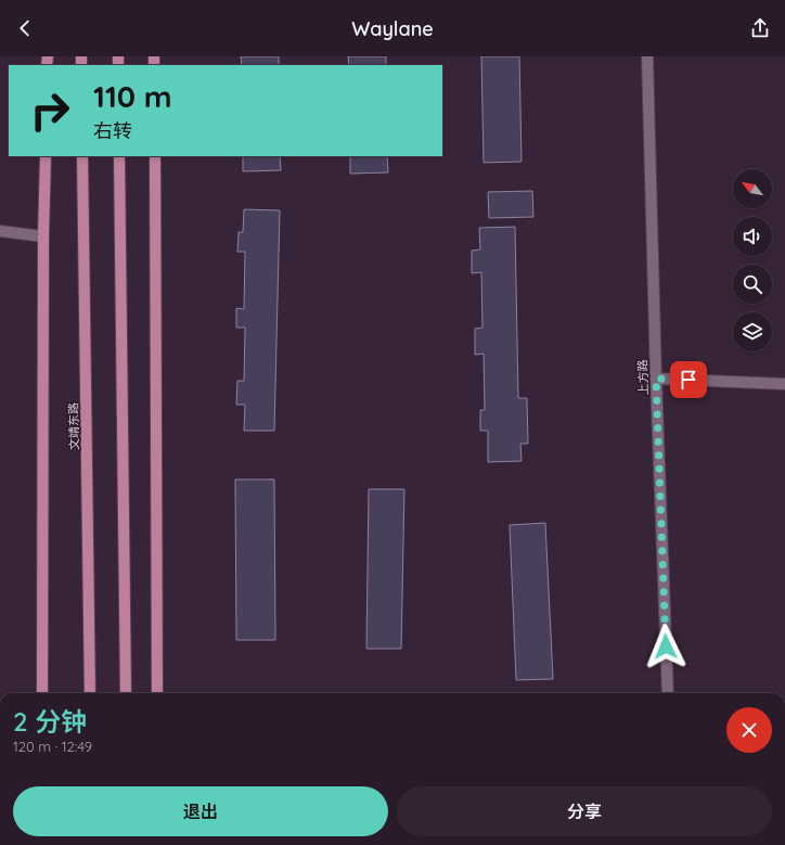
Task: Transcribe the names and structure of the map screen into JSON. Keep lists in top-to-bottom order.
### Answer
{
  "streets": {
    "main road": ["文靖东路"],
    "street": ["上方路"]
  },
  "north": "top left",
  "page": {
    "header": "Waylane",
    "turn": ["110 m", "右转"],
    "heading": ["2 分钟", "120 m · 12:49"],
    "buttons": ["退出", "分享"]
  }
}
